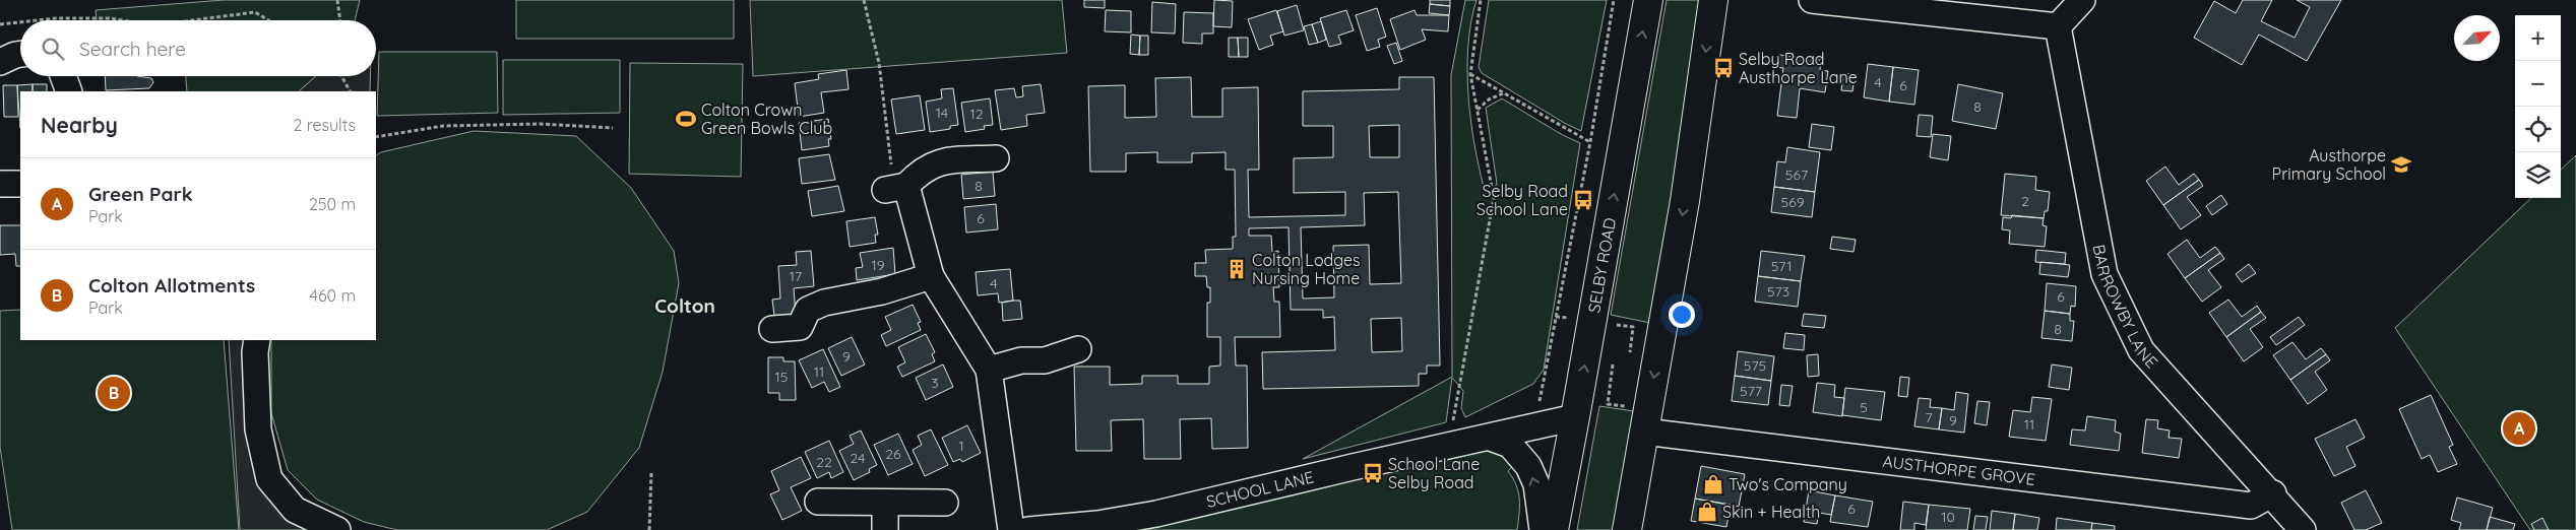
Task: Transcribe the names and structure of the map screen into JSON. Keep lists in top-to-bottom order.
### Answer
{
  "streets": {
    "main road": ["SELBY ROAD"],
    "street": ["BARROWBY LANE", "AUSTHORPE GROVE", "SCHOOL LANE"]
  },
  "crossings": [
    ["SELBY ROAD", "SCHOOL LANE"],
    ["BARROWBY LANE", "AUSTHORPE GROVE"]
  ],
  "districts": ["Colton"],
  "places": {
    "bus stop": ["Selby Road Austhorpe Lane", "Selby Road School Lane", "School Lane Selby Road"],
    "sports": ["Colton Crown Green Bowls Club"],
    "school or university": ["Austhorpe Primary School"],
    "building": ["Colton Lodges Nursing Home"],
    "shop": ["Two's Company", "Skin + Health"]
  },
  "house_numbers": [
    "4",
    "6",
    "8",
    "14",
    "12",
    "567",
    "8",
    "2",
    "569",
    "6",
    "19",
    "571",
    "17",
    "4",
    "573",
    "6",
    "8",
    "9",
    "575",
    "11",
    "15",
    "3",
    "577",
    "5",
    "7",
    "9",
    "11",
    "1",
    "26",
    "24",
    "22",
    "6",
    "10"
  ],
  "north": "top right",
  "page": {
    "map_buttons": ["+", "−"],
    "search": "Search here",
    "heading": ["Nearby", "2 results"],
    "list": [
      {
        "mark": "A",
        "name": "Green Park",
        "note": "Park",
        "value": "250 m"
      },
      {
        "mark": "B",
        "name": "Colton Allotments",
        "note": "Park",
        "value": "460 m"
      }
    ],
    "pins": ["B", "A"]
  }
}
